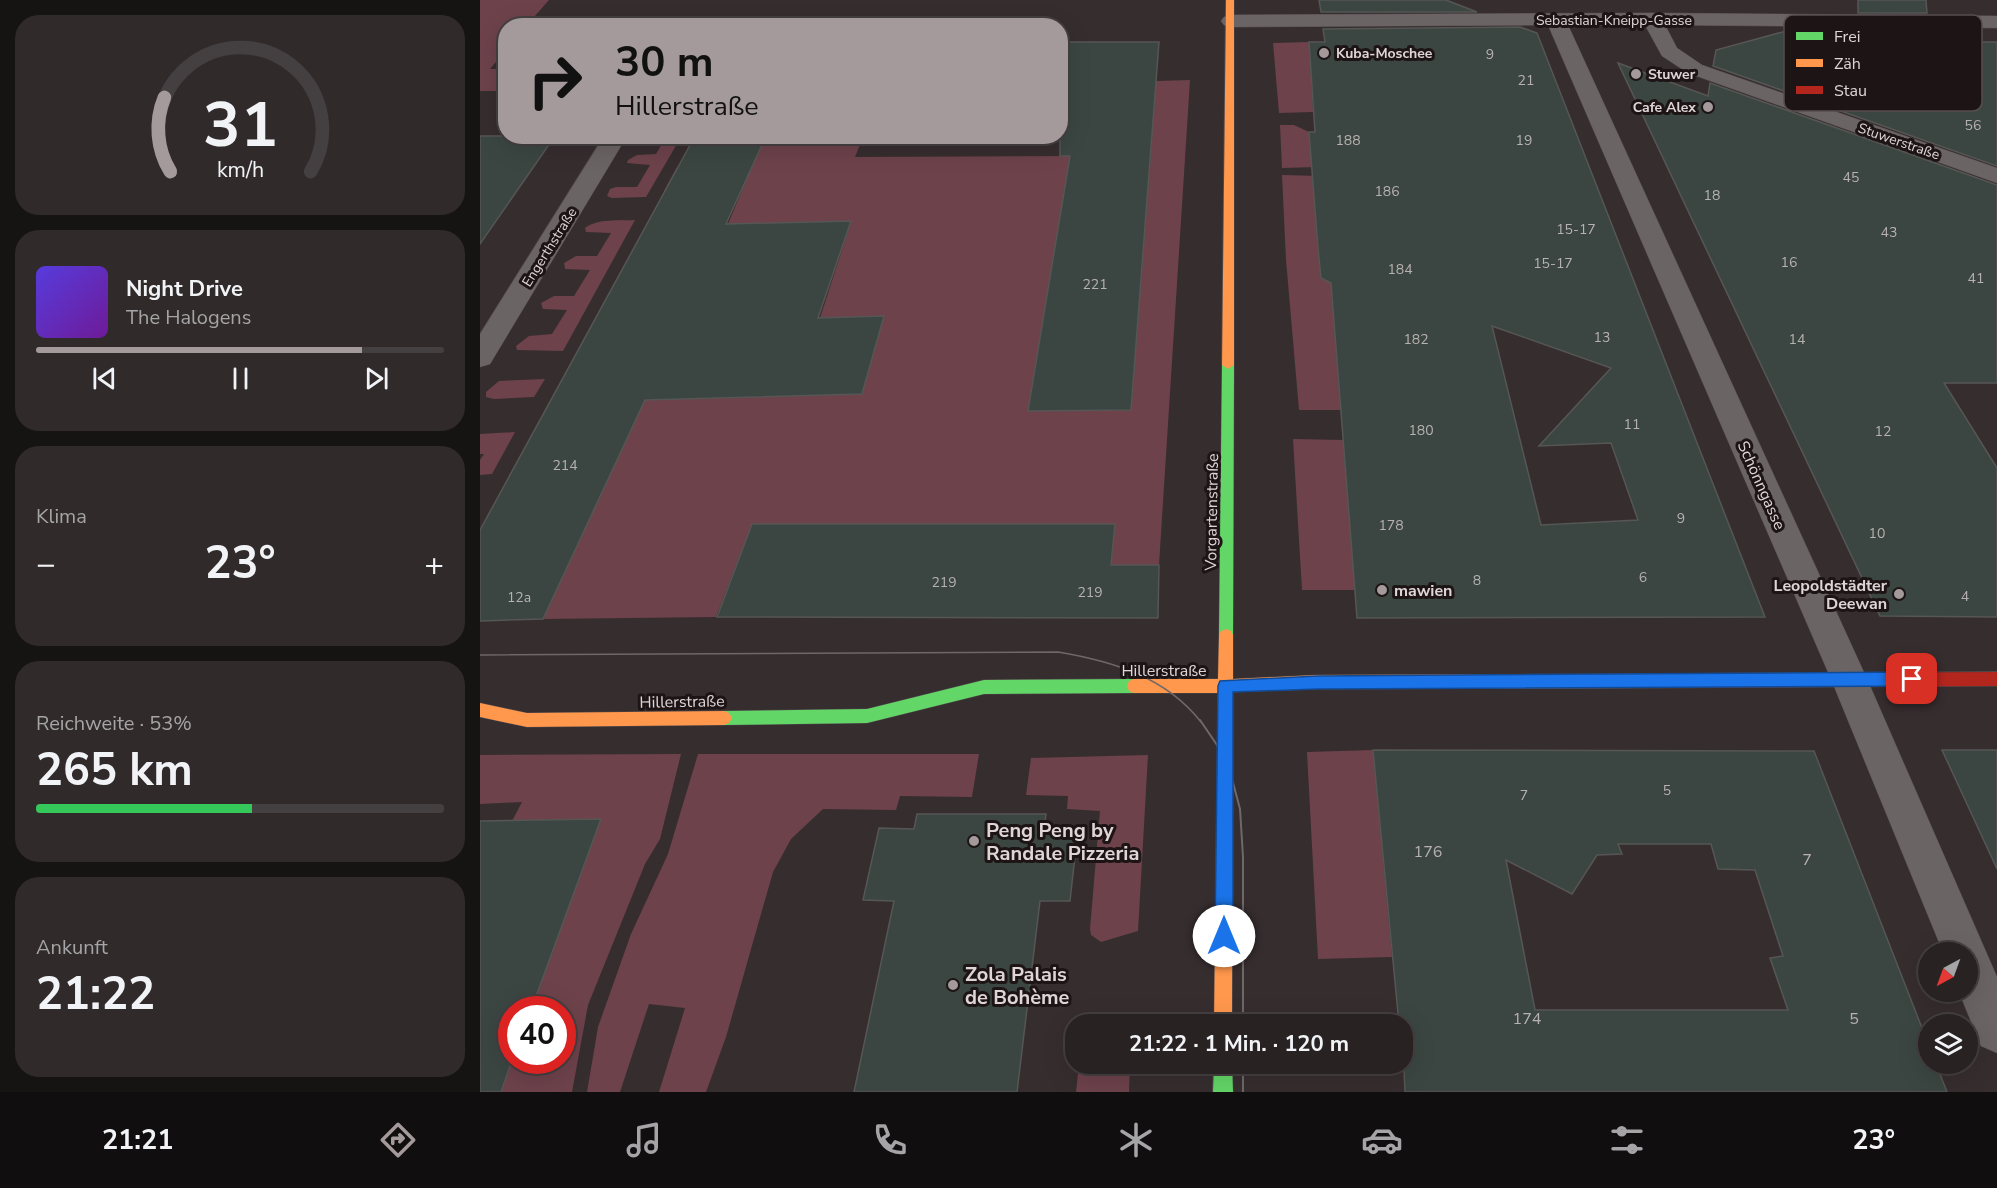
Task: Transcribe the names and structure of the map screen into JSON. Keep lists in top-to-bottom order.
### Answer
{
  "streets": {
    "street": [
      "Sebastian-Kneipp-Gasse",
      "Stuwerstraße",
      "Engerthstraße",
      "Schönngasse",
      "Vorgartenstraße",
      "Hillerstraße"
    ]
  },
  "crossings": [
    ["Sebastian-Kneipp-Gasse", "Stuwerstraße"],
    ["Sebastian-Kneipp-Gasse", "Schönngasse"],
    ["Sebastian-Kneipp-Gasse", "Vorgartenstraße"],
    ["Schönngasse", "Hillerstraße"],
    ["Vorgartenstraße", "Hillerstraße"]
  ],
  "places": [
    "Kuba-Moschee",
    "Stuwer",
    "Cafe Alex",
    "mawien",
    "Leopoldstädter Deewan",
    "Peng Peng by Randale Pizzeria",
    "Zola Palais de Bohème"
  ],
  "house_numbers": [
    "9",
    "21",
    "56",
    "188",
    "19",
    "45",
    "186",
    "18",
    "15-17",
    "43",
    "16",
    "15-17",
    "184",
    "41",
    "221",
    "13",
    "182",
    "14",
    "11",
    "180",
    "12",
    "214",
    "9",
    "178",
    "10",
    "6",
    "8",
    "219",
    "219",
    "4",
    "12a",
    "5",
    "7",
    "176",
    "7",
    "174",
    "5"
  ],
  "legend": ["Frei", "Zäh", "Stau"],
  "north": "bottom left",
  "page": {
    "turn": ["30 m", "Hillerstraße"],
    "song": ["Night Drive", "The Halogens"],
    "tile": [
      "Klima",
      ["Reichweite · 53%", "265 km"],
      ["Ankunft", "21:22"]
    ],
    "heat": ["−", "23°", "+"],
    "limit": "40",
    "trip": "21:22 · 1 Min. · 120 m",
    "tabs": ["21:21", "23°"],
    "gauge": ["31", "km/h"]
  }
}
